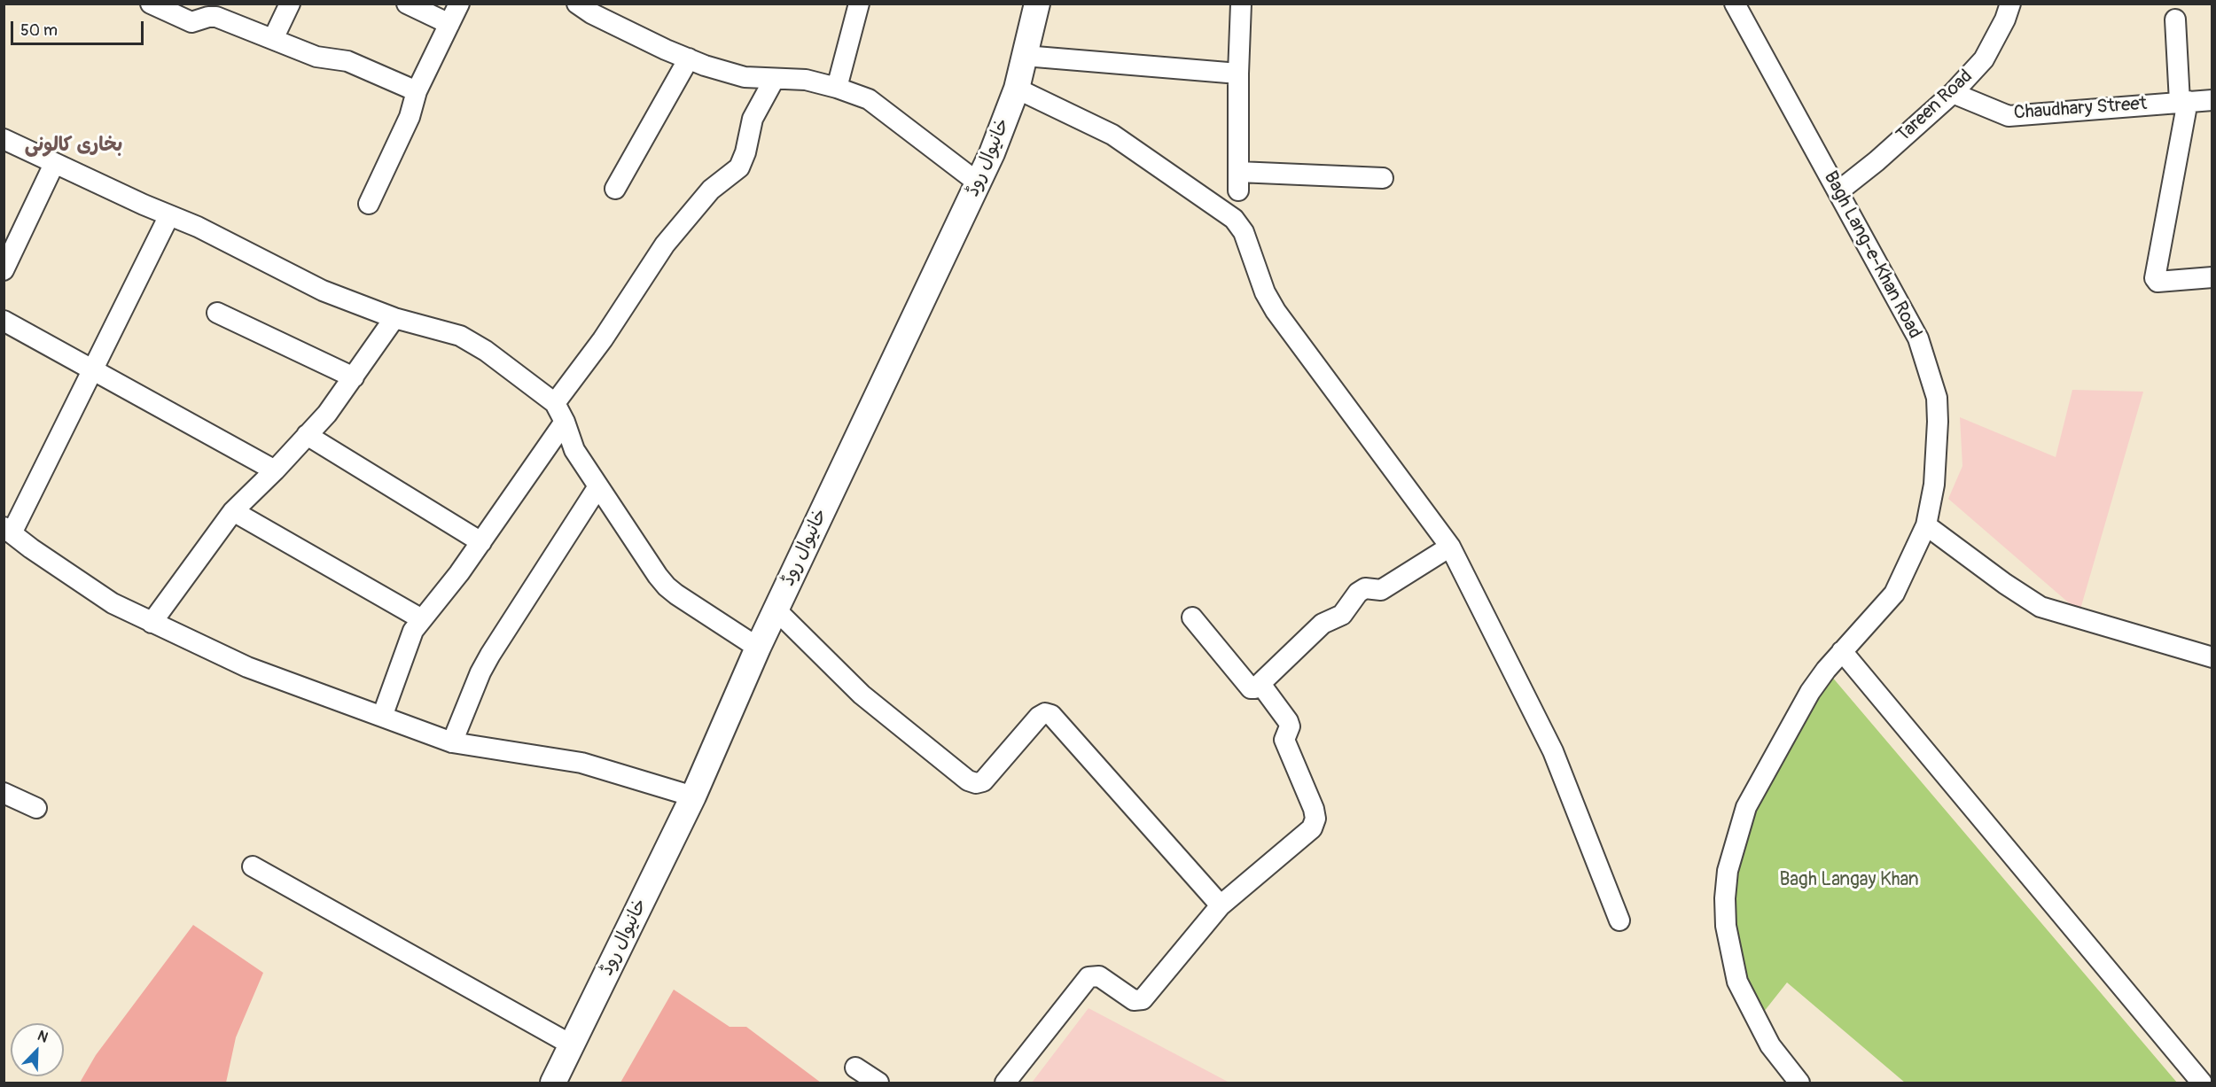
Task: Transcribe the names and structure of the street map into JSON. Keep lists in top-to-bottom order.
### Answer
{
  "streets": {
    "main road": ["خانیوال روڈ"],
    "street": ["Tareen Road", "Chaudhary Street", "Bagh Lang-e-Khan Road"]
  },
  "crossings": [
    ["Tareen Road", "Chaudhary Street"],
    ["Tareen Road", "Bagh Lang-e-Khan Road"]
  ],
  "districts": ["بخاری کالونی"],
  "parks": ["Bagh Langay Khan"],
  "scale_bar": "50 m",
  "north": "top right"
}
